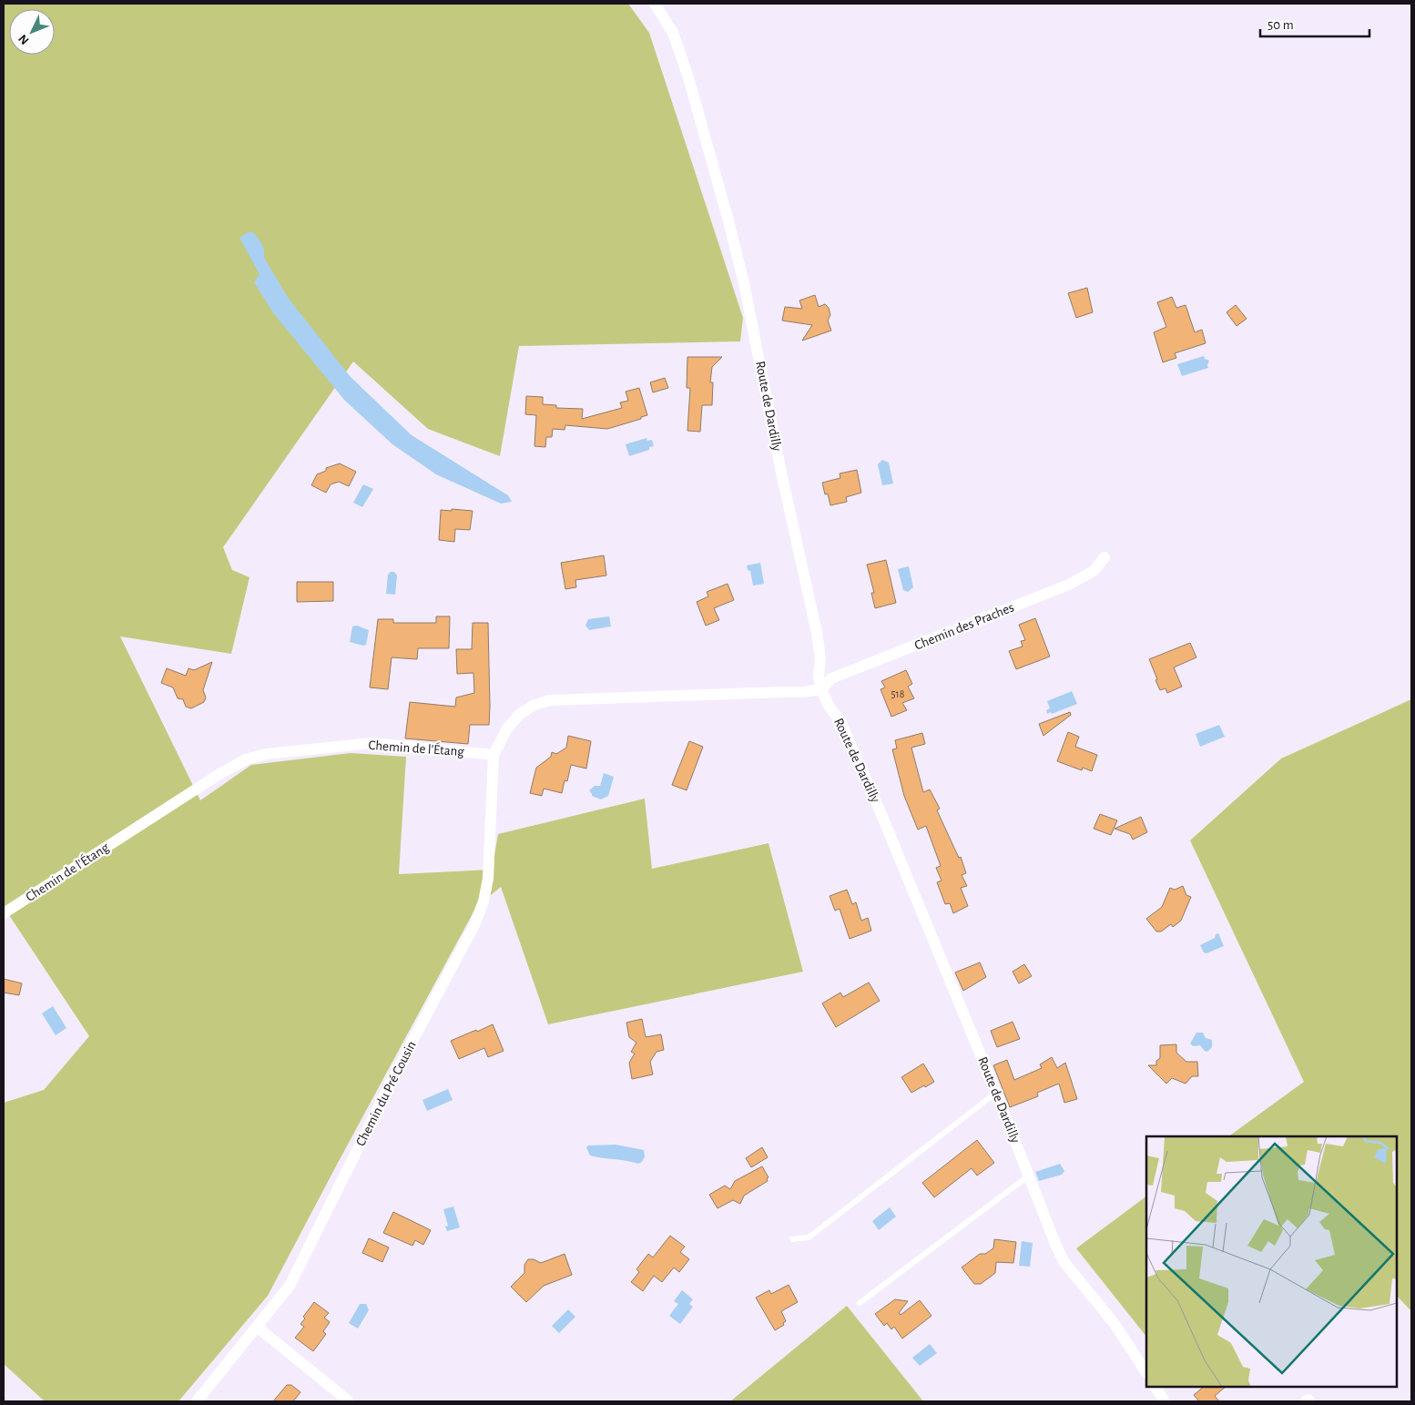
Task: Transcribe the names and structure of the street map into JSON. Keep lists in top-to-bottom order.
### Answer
{
  "streets": {
    "street": [
      "Route de Dardilly",
      "Chemin des Praches",
      "Chemin de l'Étang",
      "Chemin du Pré Cousin"
    ]
  },
  "crossings": [
    ["Route de Dardilly", "Chemin des Praches"],
    ["Chemin de l'Étang", "Chemin du Pré Cousin"]
  ],
  "house_numbers": ["518"],
  "scale_bar": "50 m",
  "north": "bottom left"
}
